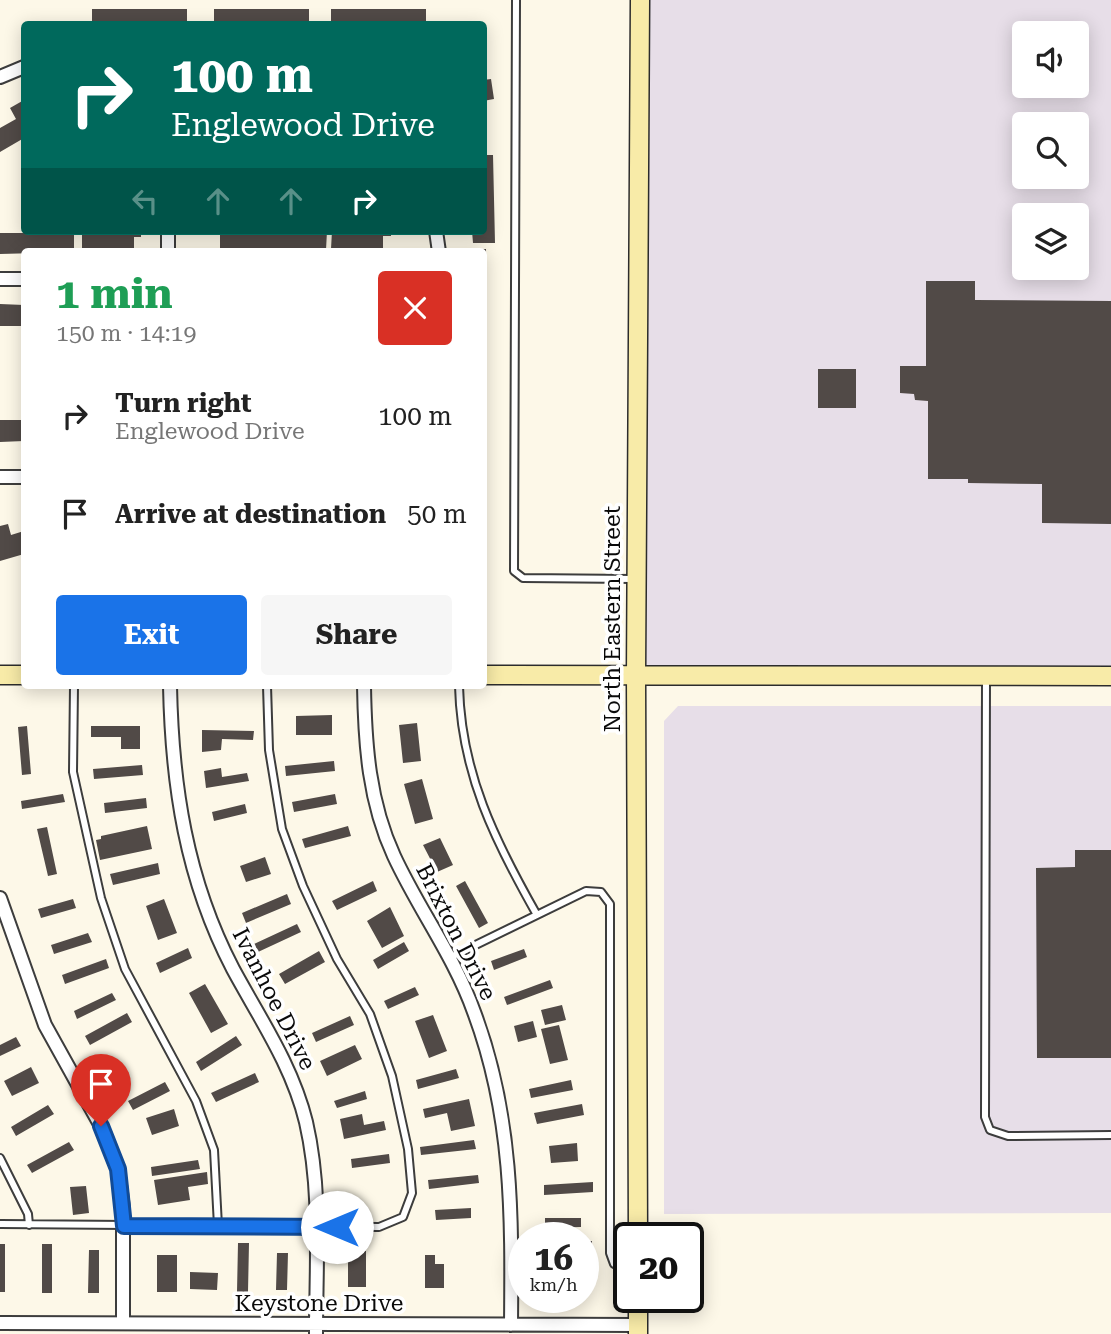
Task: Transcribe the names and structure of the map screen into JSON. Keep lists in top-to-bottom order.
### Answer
{
  "streets": {
    "main road": ["North Eastern Street"],
    "street": ["Brixton Drive", "Ivanhoe Drive", "Keystone Drive"]
  },
  "crossings": [
    ["Brixton Drive", "Keystone Drive"],
    ["Ivanhoe Drive", "Keystone Drive"]
  ],
  "page": {
    "turn": ["100 m", "Englewood Drive"],
    "heading": ["1 min", "150 m · 14:19"],
    "list": [
      {
        "name": "Turn right",
        "note": "Englewood Drive",
        "value": "100 m"
      },
      {
        "name": "Arrive at destination",
        "value": "50 m"
      }
    ],
    "buttons": ["Exit", "Share"],
    "speed": "16 km/h",
    "limit": "20"
  }
}
